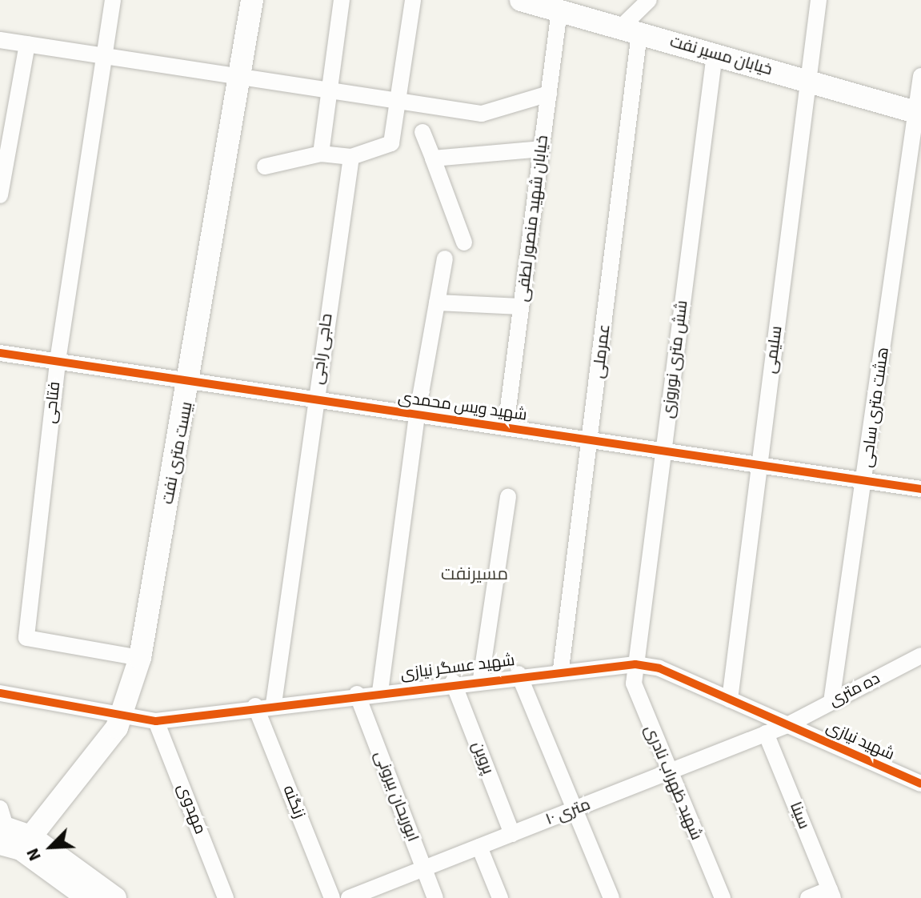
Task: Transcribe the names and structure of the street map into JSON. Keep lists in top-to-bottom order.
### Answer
{
  "streets": {
    "street": [
      "خیابان مسیر نفت",
      "خیابان شهید منصور لطفی",
      "حاجی راجی",
      "سلیمی",
      "عمرملی",
      "شش متری نوروزی",
      "فتاحی",
      "شهید ویس محمدی",
      "هشت متری ساحی",
      "بیست متری نفت",
      "شهید عسگر نیازی",
      "ده متری",
      "شهید نیازی",
      "پروین",
      "شهید ظهراب نادری",
      "ابوریحان بیرونی",
      "زنگنه",
      "مهدوی",
      "۱۰ متری",
      "سینا"
    ]
  },
  "crossings": [
    ["خیابان مسیر نفت", "خیابان شهید منصور لطفی"],
    ["خیابان مسیر نفت", "سلیمی"],
    ["خیابان مسیر نفت", "عمرملی"],
    ["خیابان مسیر نفت", "شش متری نوروزی"],
    ["خیابان مسیر نفت", "هشت متری ساحی"],
    ["خیابان شهید منصور لطفی", "شهید ویس محمدی"],
    ["حاجی راجی", "شهید ویس محمدی"],
    ["حاجی راجی", "شهید عسگر نیازی"],
    ["سلیمی", "شهید ویس محمدی"],
    ["سلیمی", "شهید عسگر نیازی"],
    ["عمرملی", "شهید ویس محمدی"],
    ["عمرملی", "شهید عسگر نیازی"],
    ["شش متری نوروزی", "شهید ویس محمدی"],
    ["شش متری نوروزی", "شهید عسگر نیازی"],
    ["شش متری نوروزی", "شهید ظهراب نادری"],
    ["فتاحی", "شهید ویس محمدی"],
    ["فتاحی", "بیست متری نفت"],
    ["شهید ویس محمدی", "هشت متری ساحی"],
    ["شهید ویس محمدی", "بیست متری نفت"],
    ["هشت متری ساحی", "ده متری"],
    ["بیست متری نفت", "شهید عسگر نیازی"],
    ["شهید عسگر نیازی", "ده متری"],
    ["شهید عسگر نیازی", "شهید نیازی"],
    ["شهید عسگر نیازی", "پروین"],
    ["شهید عسگر نیازی", "شهید ظهراب نادری"],
    ["شهید عسگر نیازی", "ابوریحان بیرونی"],
    ["شهید عسگر نیازی", "زنگنه"],
    ["شهید عسگر نیازی", "مهدوی"],
    ["شهید عسگر نیازی", "۱۰ متری"],
    ["ده متری", "شهید نیازی"],
    ["ده متری", "۱۰ متری"],
    ["شهید نیازی", "۱۰ متری"],
    ["پروین", "۱۰ متری"],
    ["شهید ظهراب نادری", "۱۰ متری"],
    ["ابوریحان بیرونی", "۱۰ متری"],
    ["۱۰ متری", "سینا"]
  ],
  "districts": ["مسیرنفت"],
  "north": "bottom left"
}
